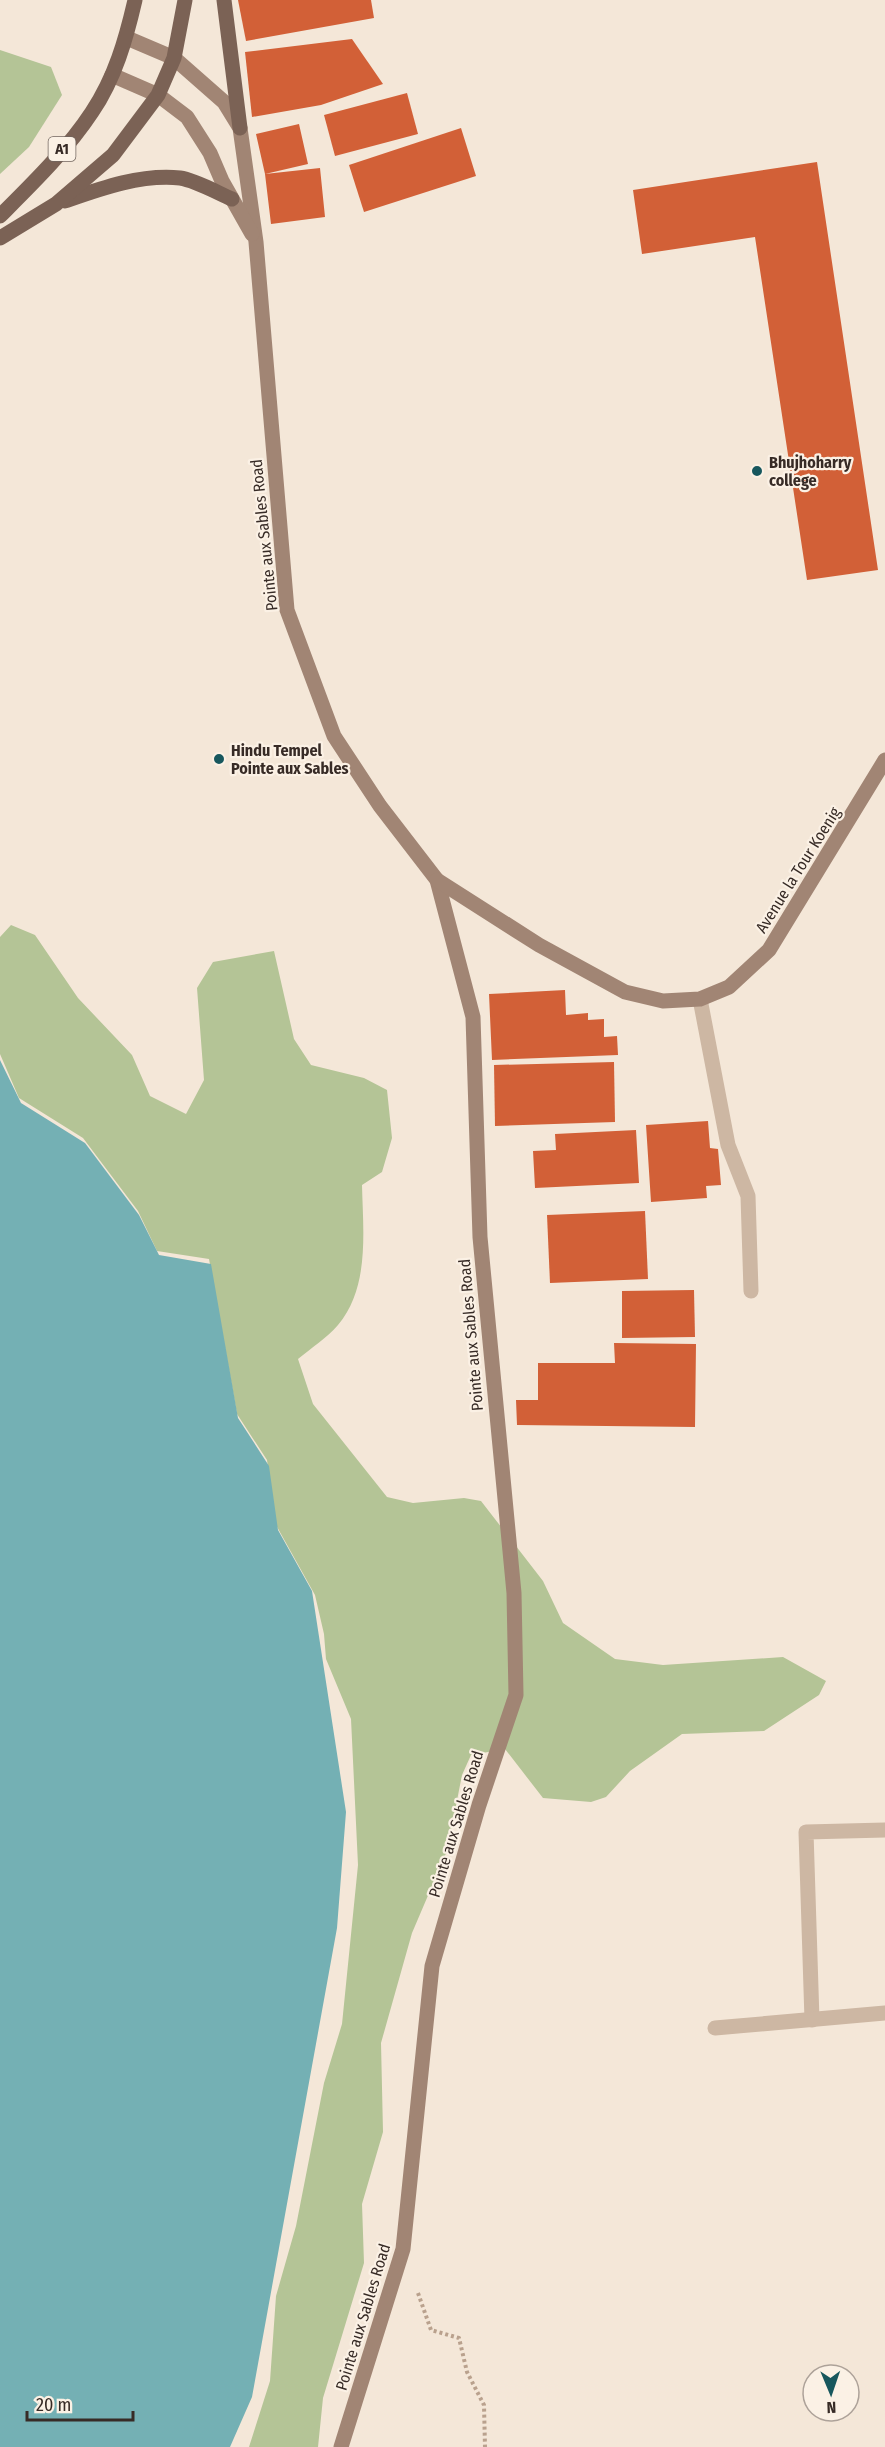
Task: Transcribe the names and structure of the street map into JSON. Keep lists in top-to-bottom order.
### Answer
{
  "streets": {
    "main road": ["A1", "Pointe aux Sables Road", "Avenue la Tour Koenig"]
  },
  "crossings": [
    ["Pointe aux Sables Road", "Avenue la Tour Koenig"]
  ],
  "places": ["Bhujhoharry college", "Hindu Tempel Pointe aux Sables"],
  "scale_bar": "20 m",
  "north": "bottom"
}
